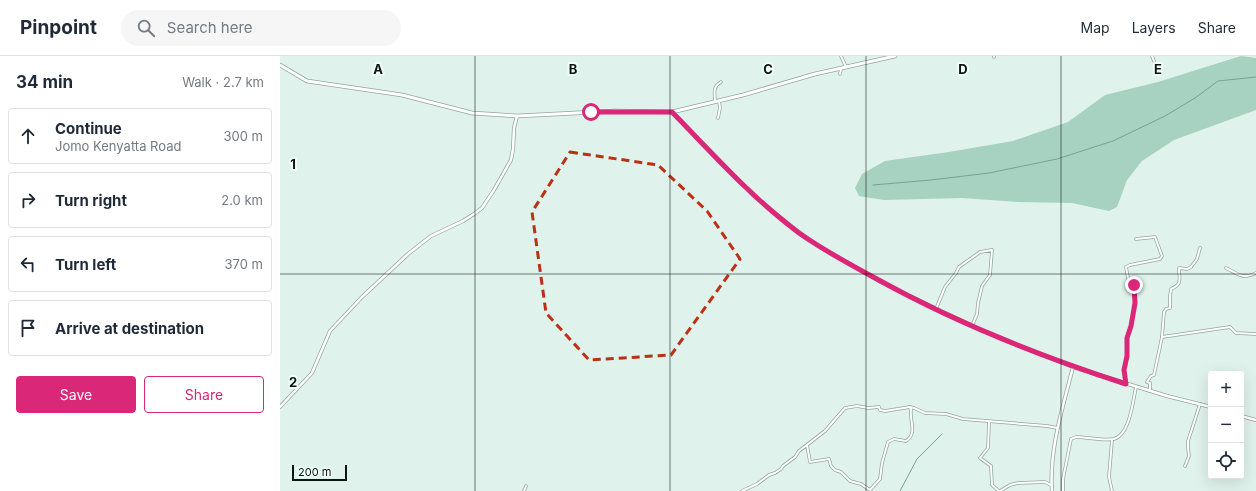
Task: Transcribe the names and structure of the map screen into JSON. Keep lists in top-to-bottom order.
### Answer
{
  "scale_bar": "200 m",
  "page": {
    "header": "Pinpoint",
    "search": "Search here",
    "nav": ["Map", "Layers", "Share"],
    "heading": ["34 min", "Walk · 2.7 km"],
    "list": [
      ["Continue", "Jomo Kenyatta Road", "300 m"],
      ["Turn right", "2.0 km"],
      ["Turn left", "370 m"],
      "Arrive at destination"
    ],
    "buttons": ["Save", "Share"],
    "map_buttons": ["+", "−"],
    "scale": "200 m"
  },
  "grid": {
    "columns": [
      "A",
      "B",
      "C",
      "D",
      "E"
    ],
    "rows": ["1", "2"]
  }
}
